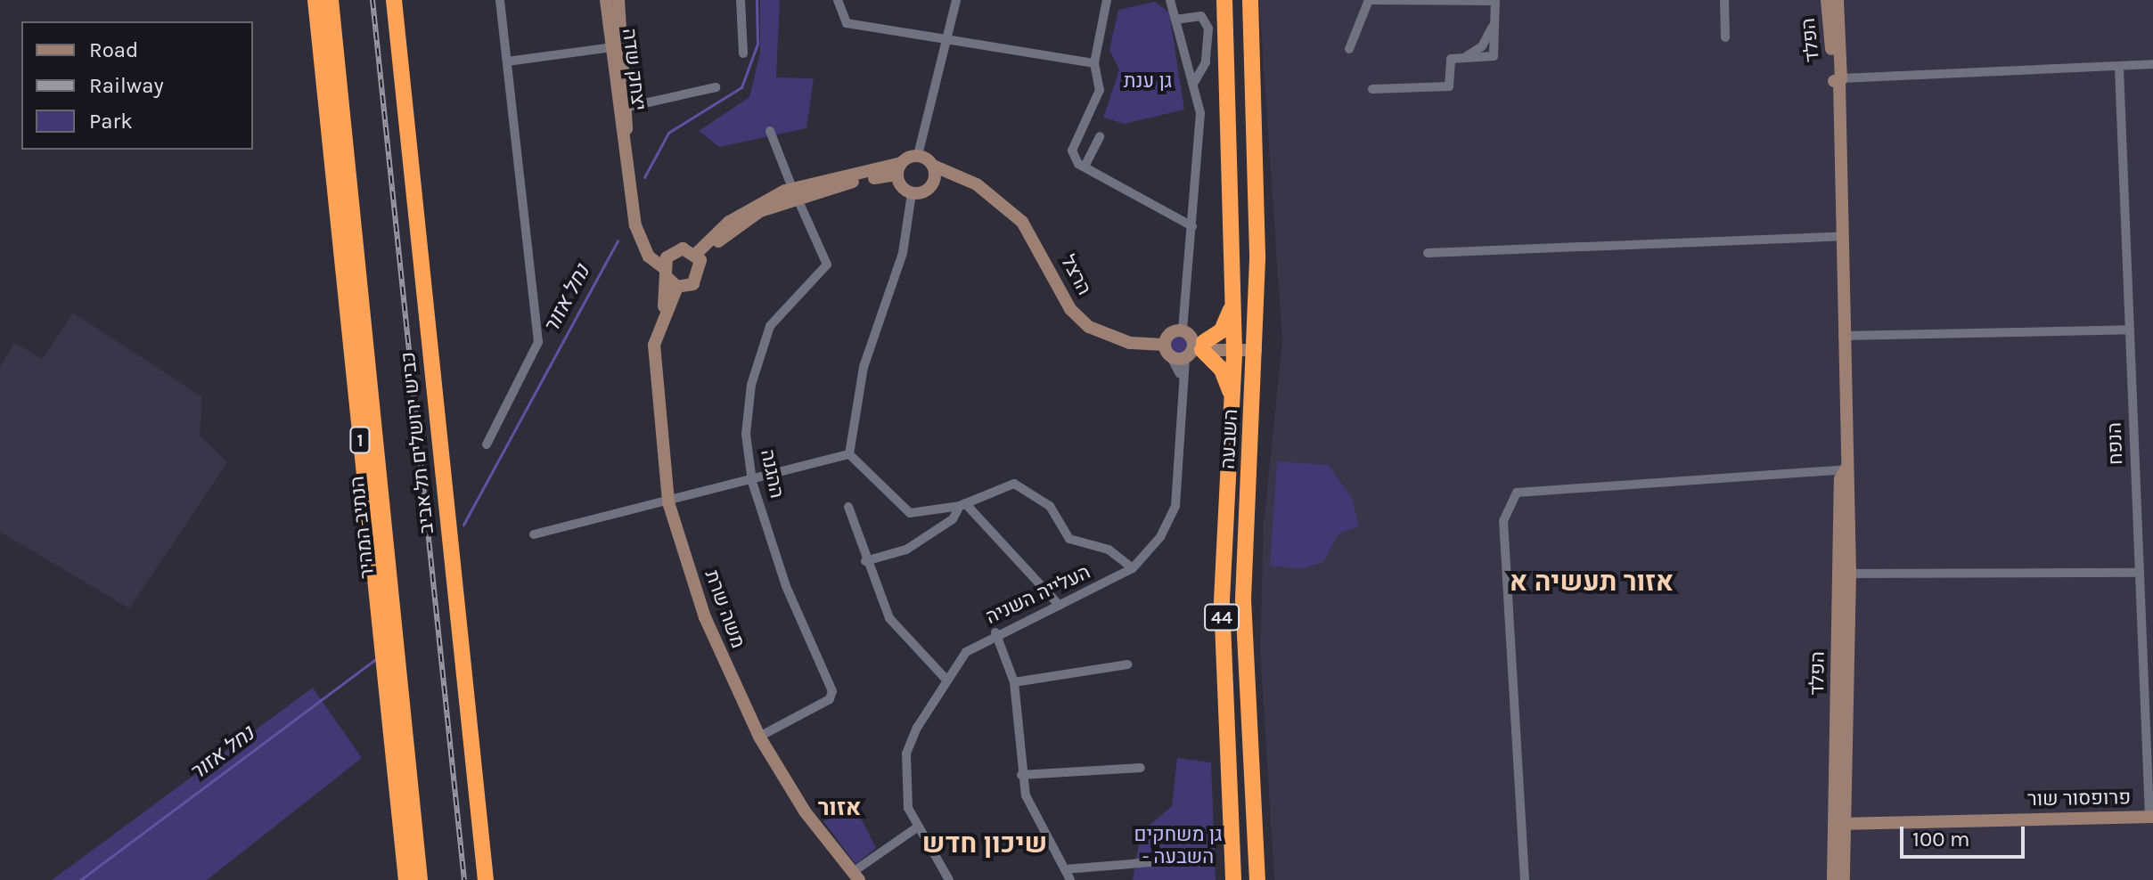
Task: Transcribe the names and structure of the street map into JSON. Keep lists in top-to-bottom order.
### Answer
{
  "streets": {
    "highway": [
      "השבעה",
      "1",
      "כביש ירושלים תל אביב",
      "הנתיב המהיר",
      "44"
    ],
    "street": [
      "הפלד",
      "יצחק שדה",
      "הרצל",
      "הנפח",
      "ההגנה",
      "העלייה השניה",
      "משה שרת",
      "פרופסור שור"
    ]
  },
  "crossings": [
    ["הפלד", "פרופסור שור"],
    ["יצחק שדה", "משה שרת"],
    ["הנפח", "פרופסור שור"],
    ["ההגנה", "משה שרת"]
  ],
  "districts": ["אזור תעשיה א", "אזור", "שיכון חדש"],
  "water": ["נחל אזור"],
  "parks": ["גן ענת", "גן משחקים - השבעה"],
  "legend": ["Road", "Railway", "Park"],
  "scale_bar": "100 m"
}
